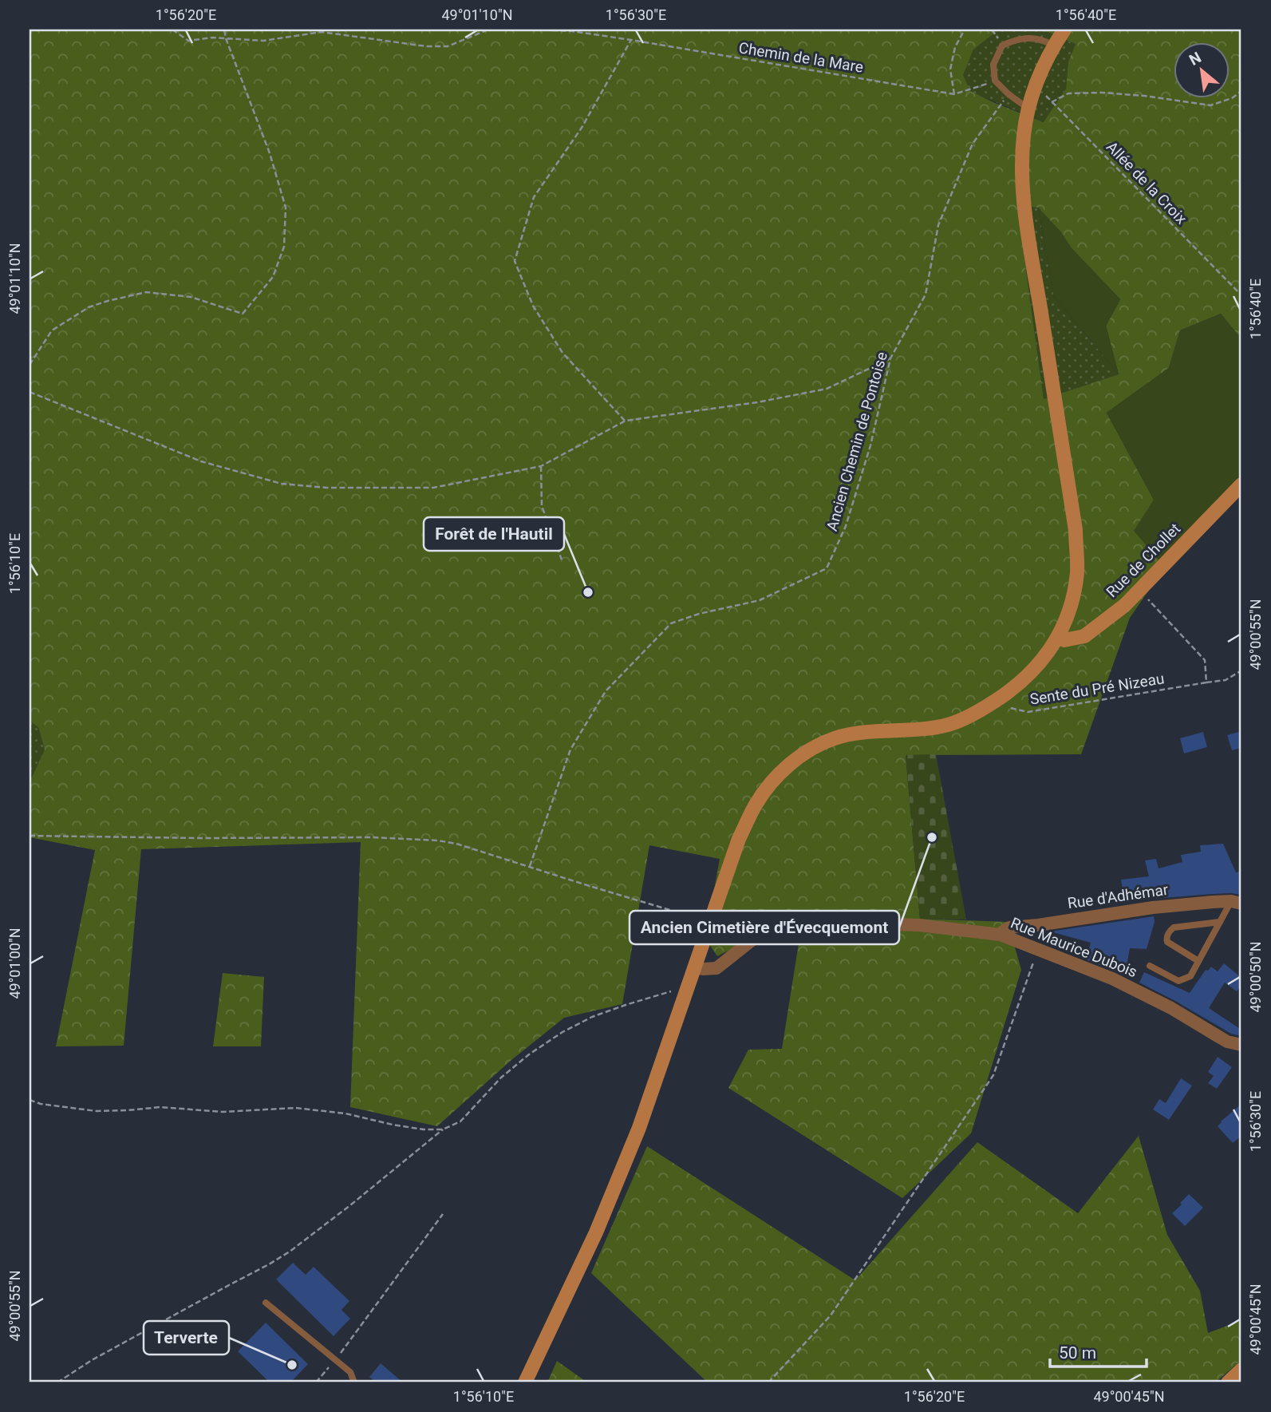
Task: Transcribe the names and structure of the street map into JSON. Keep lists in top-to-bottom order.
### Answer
{
  "streets": {
    "main road": ["Rue de Chollet"],
    "street": ["Rue d'Adhémar", "Rue Maurice Dubois"],
    "path": [
      "Chemin de la Mare",
      "Allée de la Croix",
      "Ancien Chemin de Pontoise",
      "Sente du Pré Nizeau"
    ]
  },
  "crossings": [
    ["Rue d'Adhémar", "Rue Maurice Dubois"]
  ],
  "places": ["Forêt de l'Hautil", "Ancien Cimetière d'Évecquemont", "Terverte"],
  "scale_bar": "50 m",
  "north": "top left",
  "coordinates": [
    "1°56'20\"E",
    "49°01'10\"N",
    "1°56'30\"E",
    "1°56'40\"E",
    "1°56'10\"E",
    "49°00'55\"N",
    "49°01'00\"N",
    "49°00'50\"N",
    "49°00'45\"N"
  ]
}
